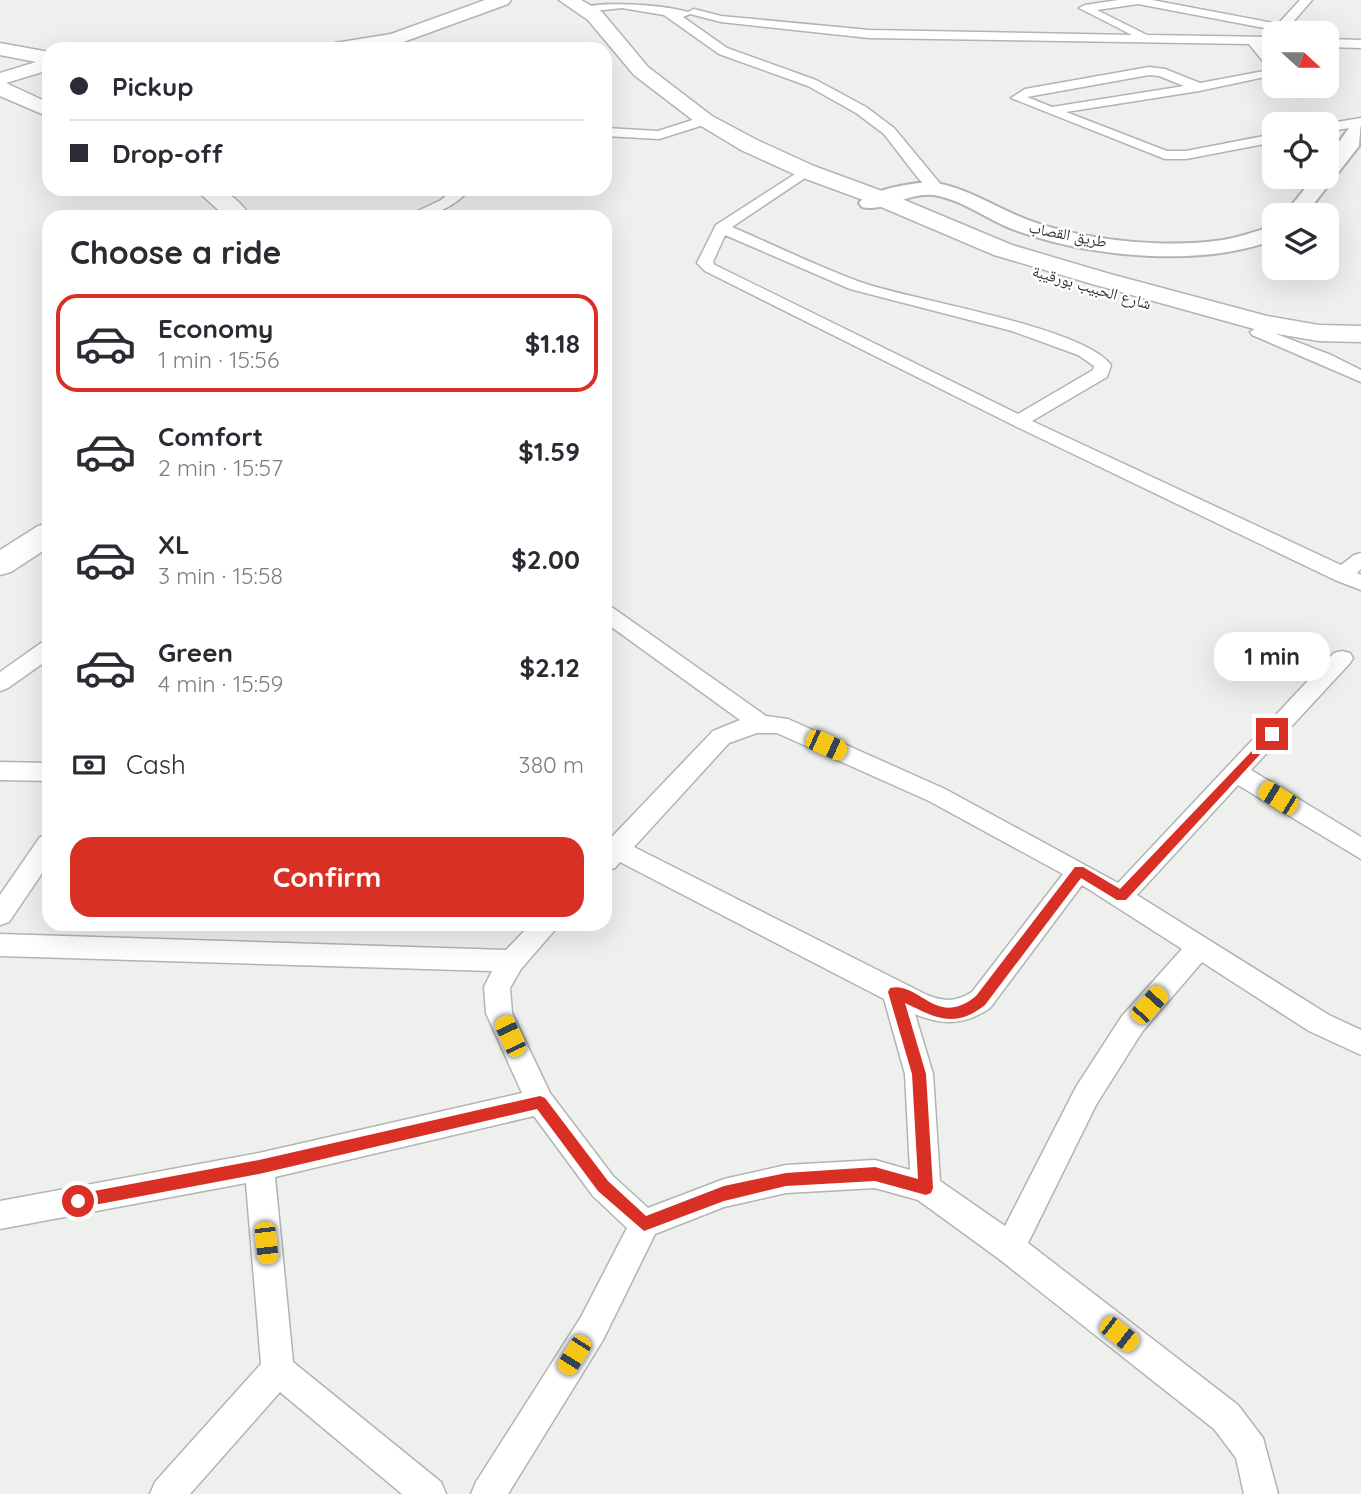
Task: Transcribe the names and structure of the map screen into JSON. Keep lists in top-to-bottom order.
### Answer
{
  "streets": {
    "main road": ["طريق القصاب", "شارع الحبيب بورقيبة"]
  },
  "crossings": [
    ["طريق القصاب", "شارع الحبيب بورقيبة"]
  ],
  "north": "right",
  "page": {
    "banner": ["Pickup", "Drop-off"],
    "heading": "Choose a ride",
    "list": [
      {
        "name": "Economy",
        "note": "1 min · 15:56",
        "value": "$1.18"
      },
      {
        "name": "Comfort",
        "note": "2 min · 15:57",
        "value": "$1.59"
      },
      {
        "name": "XL",
        "note": "3 min · 15:58",
        "value": "$2.00"
      },
      {
        "name": "Green",
        "note": "4 min · 15:59",
        "value": "$2.12"
      }
    ],
    "bubble": "1 min",
    "pay": ["Cash", "380 m"],
    "buttons": "Confirm"
  }
}
